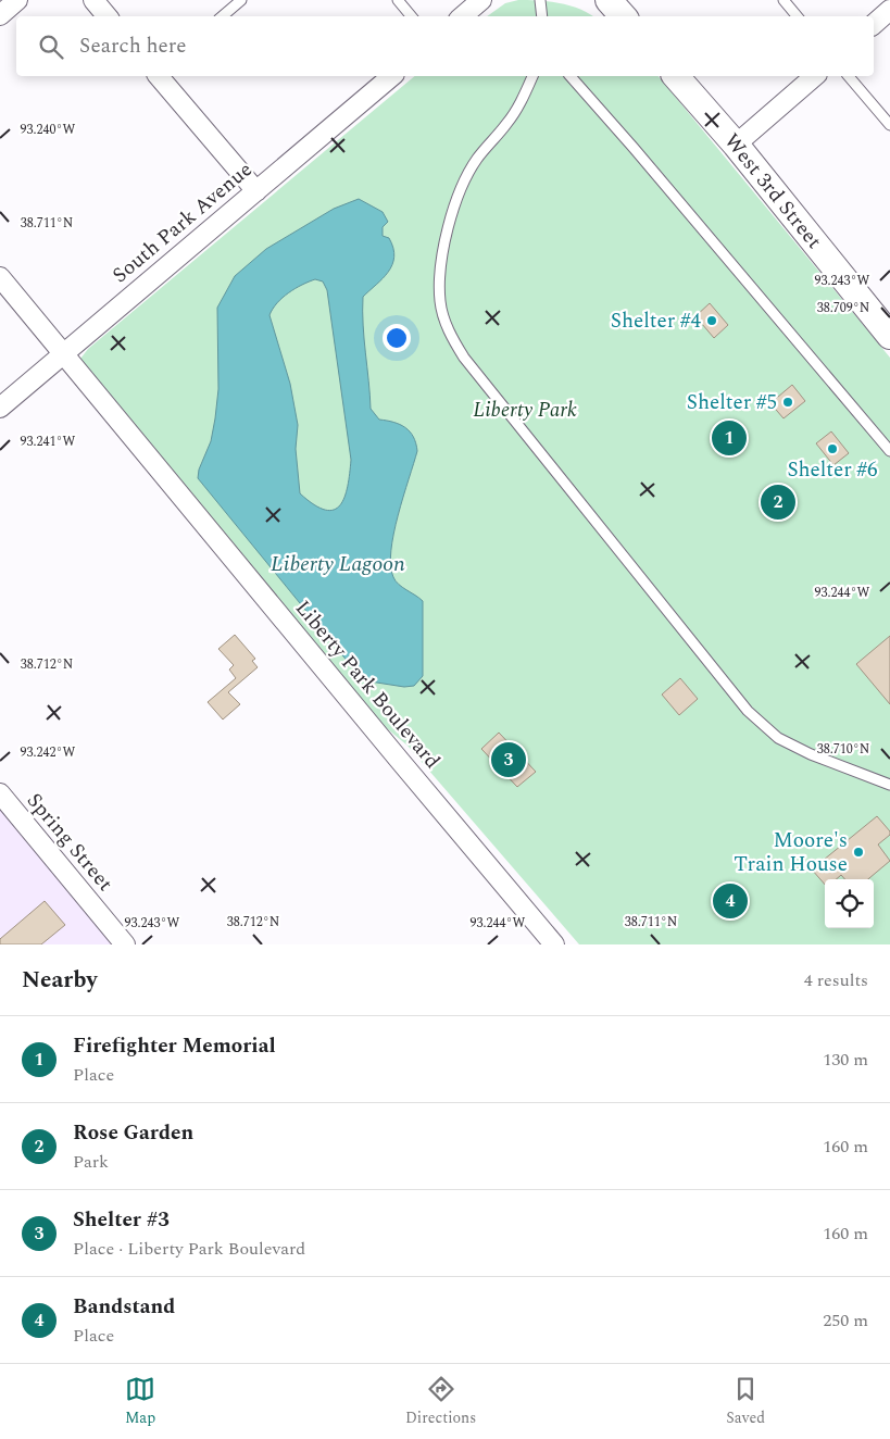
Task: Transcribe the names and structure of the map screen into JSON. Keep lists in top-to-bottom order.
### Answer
{
  "streets": {
    "street": [
      "West 3rd Street",
      "South Park Avenue",
      "Liberty Park Boulevard",
      "Spring Street"
    ]
  },
  "crossings": [
    ["South Park Avenue", "Liberty Park Boulevard"]
  ],
  "water": ["Liberty Lagoon"],
  "parks": ["Liberty Park"],
  "places": [
    "Shelter #4",
    "Shelter #5",
    "Shelter #6",
    "Moore's Train House"
  ],
  "page": {
    "search": "Search here",
    "pins": [
      "1",
      "2",
      "3",
      "4"
    ],
    "heading": ["Nearby", "4 results"],
    "list": [
      {
        "mark": "1",
        "name": "Firefighter Memorial",
        "note": "Place",
        "value": "130 m"
      },
      {
        "mark": "2",
        "name": "Rose Garden",
        "note": "Park",
        "value": "160 m"
      },
      {
        "mark": "3",
        "name": "Shelter #3",
        "note": "Place · Liberty Park Boulevard",
        "value": "160 m"
      },
      {
        "mark": "4",
        "name": "Bandstand",
        "note": "Place",
        "value": "250 m"
      }
    ],
    "nav": ["Map", "Directions", "Saved"]
  },
  "coordinates": [
    "93.240°W",
    "38.711°N",
    "93.243°W",
    "38.709°N",
    "93.241°W",
    "93.244°W",
    "38.712°N",
    "38.710°N",
    "93.242°W"
  ]
}
